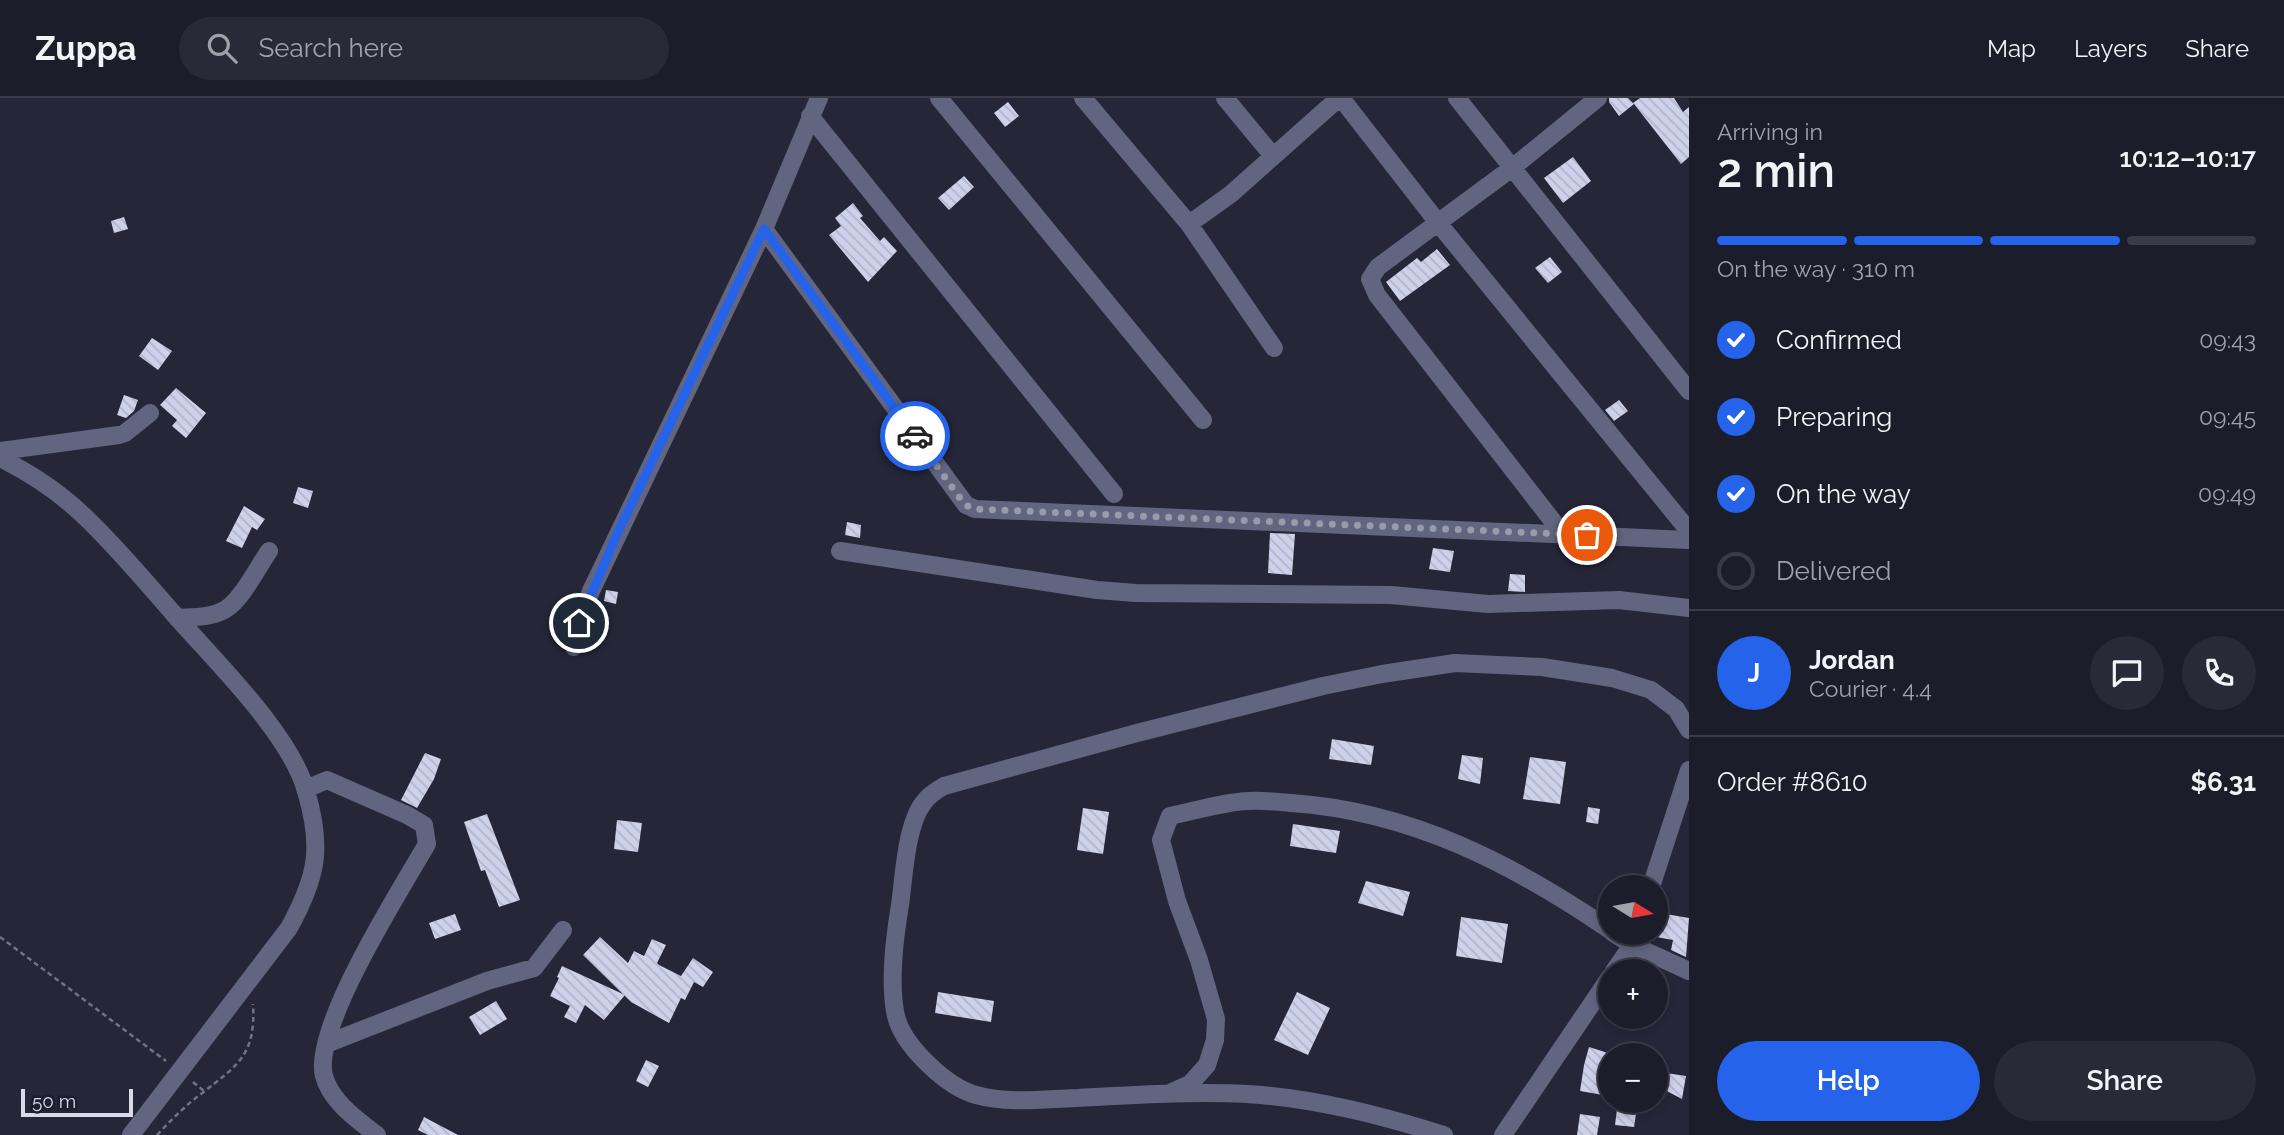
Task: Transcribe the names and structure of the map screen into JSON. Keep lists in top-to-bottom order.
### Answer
{
  "scale_bar": "50 m",
  "north": "right",
  "page": {
    "header": "Zuppa",
    "search": "Search here",
    "nav": ["Map", "Layers", "Share"],
    "heading": ["2 min", "Arriving in", "10:12–10:17"],
    "panel": [
      "Jordan",
      "Courier · 4.4",
      "Order #8610",
      "$6.31"
    ],
    "bar": "On the way · 310 m",
    "list": [
      ["Confirmed", "09:43"],
      ["Preparing", "09:45"],
      ["On the way", "09:49"],
      "Delivered"
    ],
    "round": "J",
    "map_buttons": ["+", "−"],
    "buttons": ["Help", "Share"],
    "scale": "50 m"
  }
}
